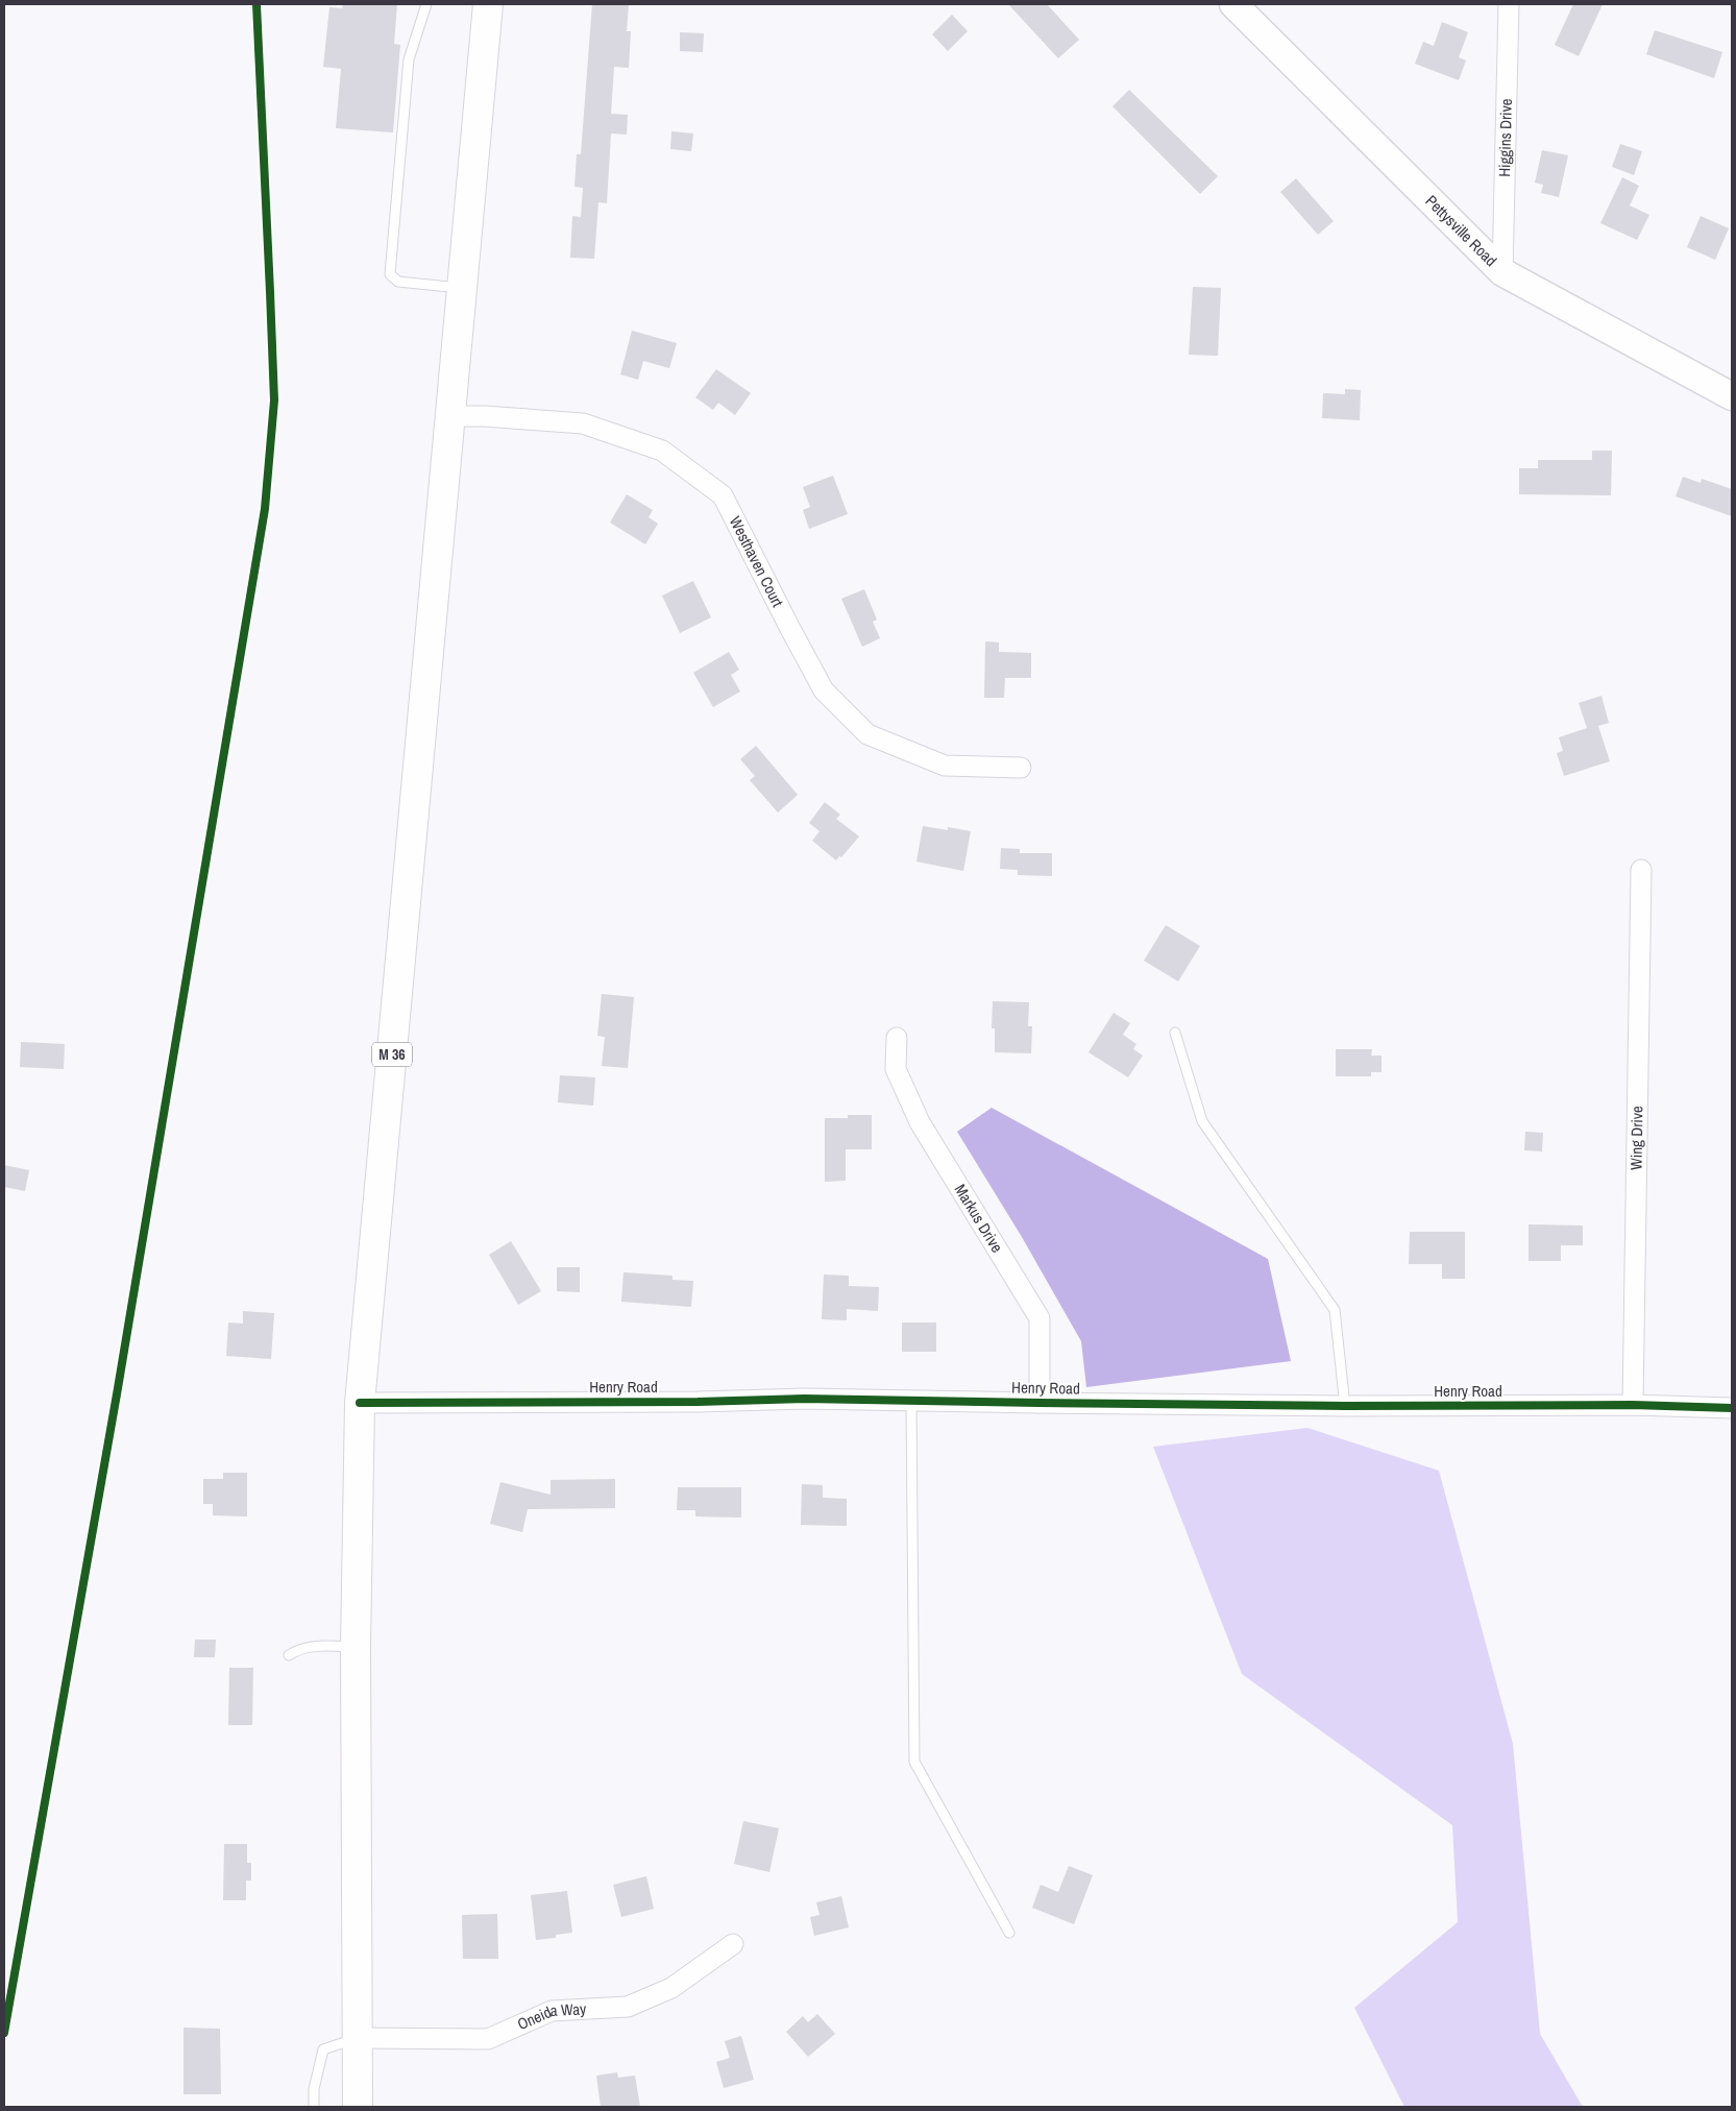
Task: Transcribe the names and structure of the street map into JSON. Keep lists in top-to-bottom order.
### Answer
{
  "streets": {
    "main road": ["Pettysville Road", "M 36"],
    "street": [
      "Higgins Drive",
      "Westhaven Court",
      "Wing Drive",
      "Markus Drive",
      "Henry Road",
      "Oneida Way"
    ]
  },
  "crossings": [
    ["Higgins Drive", "Pettysville Road"],
    ["Westhaven Court", "M 36"],
    ["M 36", "Henry Road"],
    ["M 36", "Oneida Way"],
    ["Wing Drive", "Henry Road"],
    ["Markus Drive", "Henry Road"]
  ]
}
